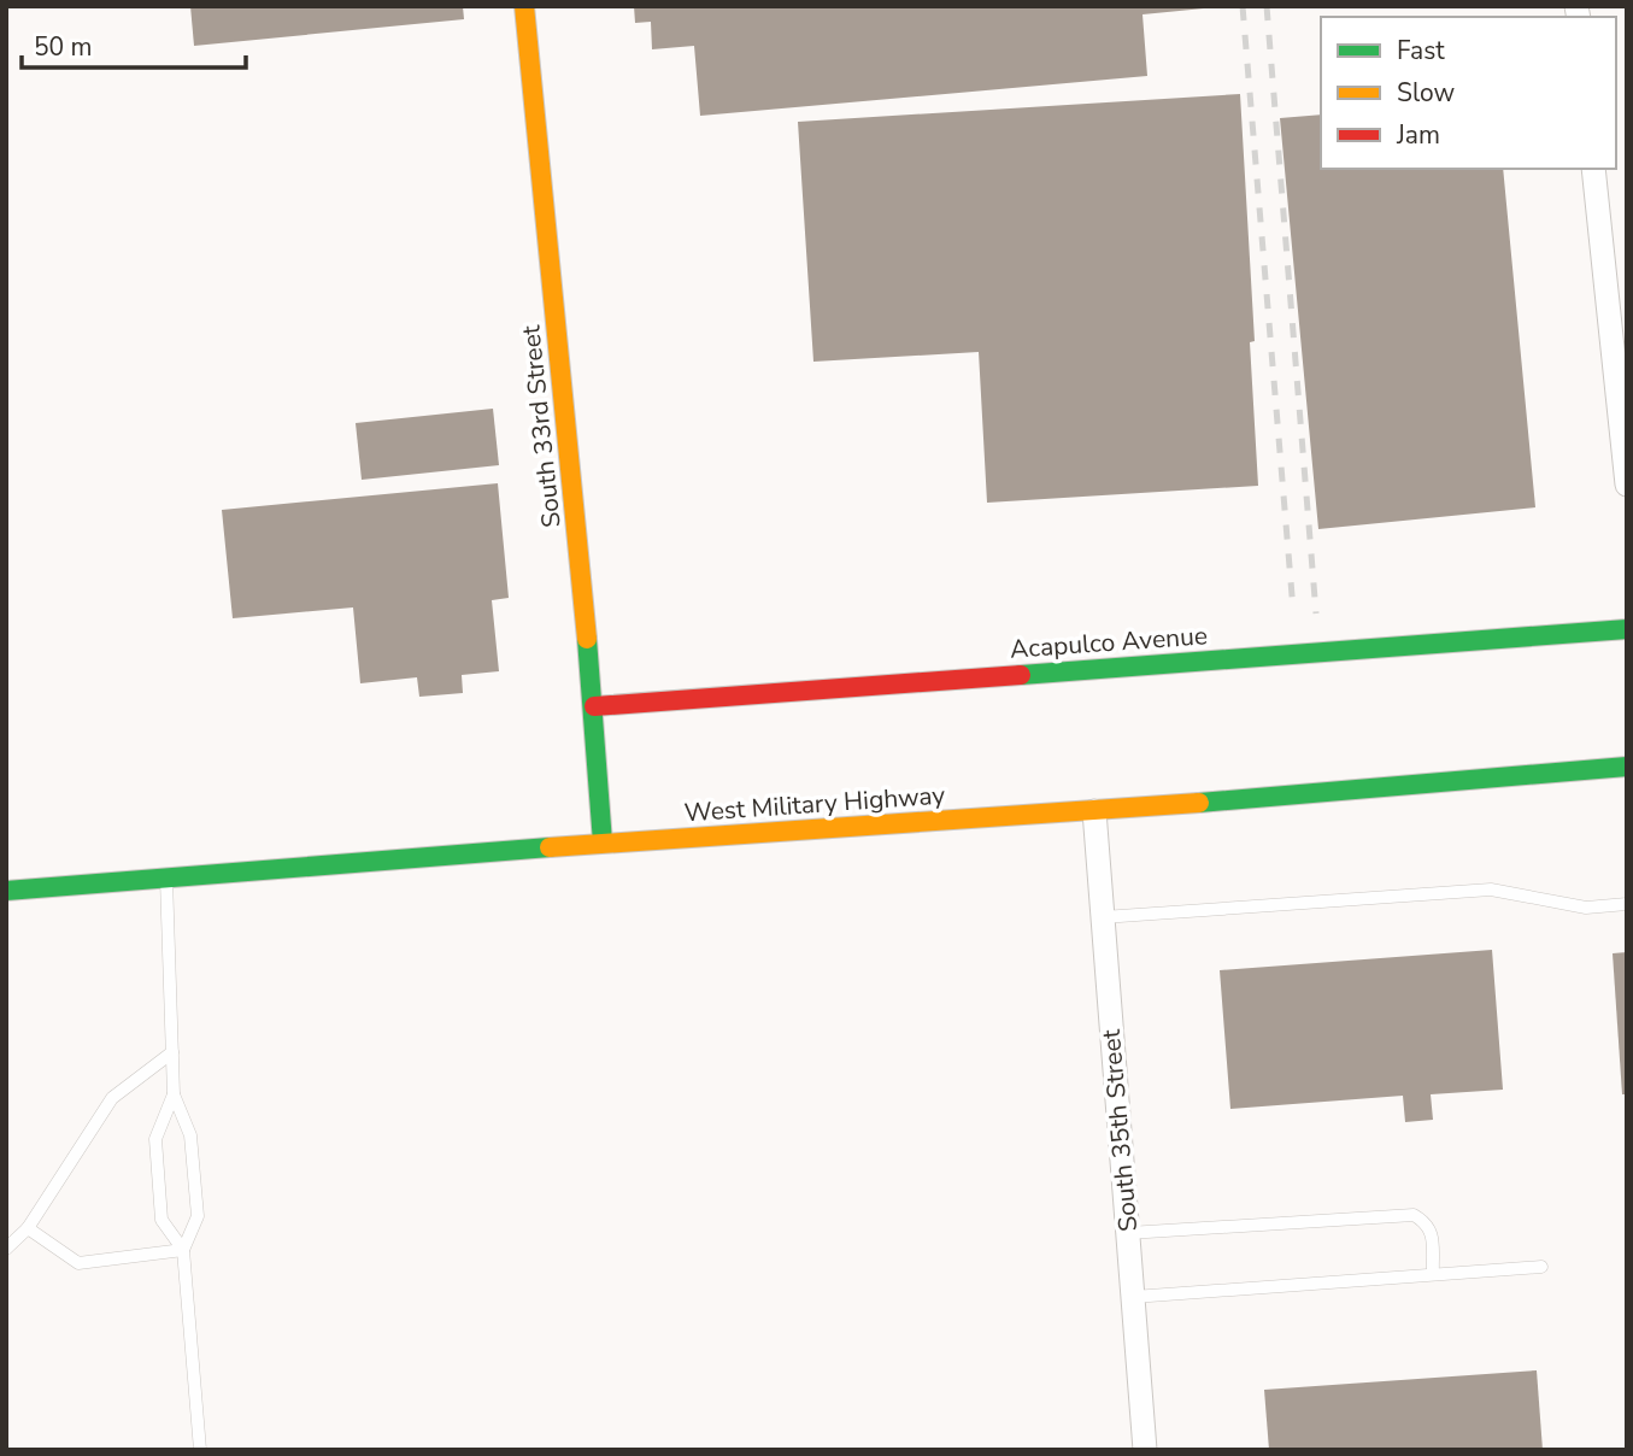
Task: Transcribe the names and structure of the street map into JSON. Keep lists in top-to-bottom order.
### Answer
{
  "streets": {
    "street": [
      "South 33rd Street",
      "Acapulco Avenue",
      "West Military Highway",
      "South 35th Street"
    ]
  },
  "crossings": [
    ["South 33rd Street", "Acapulco Avenue"],
    ["South 33rd Street", "West Military Highway"],
    ["West Military Highway", "South 35th Street"]
  ],
  "legend": ["Fast", "Slow", "Jam"],
  "scale_bar": "50 m"
}
